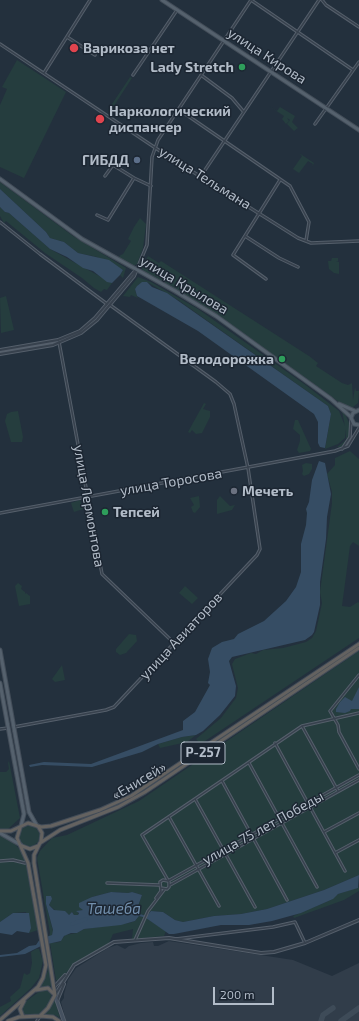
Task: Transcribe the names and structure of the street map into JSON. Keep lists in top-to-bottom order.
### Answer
{
  "streets": {
    "highway": ["Р-257", "«Енисей»"],
    "main road": ["улица Кирова", "улица Крылова"],
    "street": [
      "улица Тельмана",
      "улица Торосова",
      "улица Лермонтова",
      "улица Авиаторов",
      "улица 75 лет Победы"
    ]
  },
  "crossings": [
    ["улица Торосова", "улица Лермонтова"],
    ["улица Торосова", "улица Авиаторов"],
    ["улица Лермонтова", "улица Авиаторов"]
  ],
  "water": ["Ташеба"],
  "places": [
    "Варикоза нет",
    "Lady Stretch",
    "Наркологический диспансер",
    "ГИБДД",
    "Велодорожка",
    "Мечеть",
    "Тепсей"
  ],
  "scale_bar": "200 m"
}
